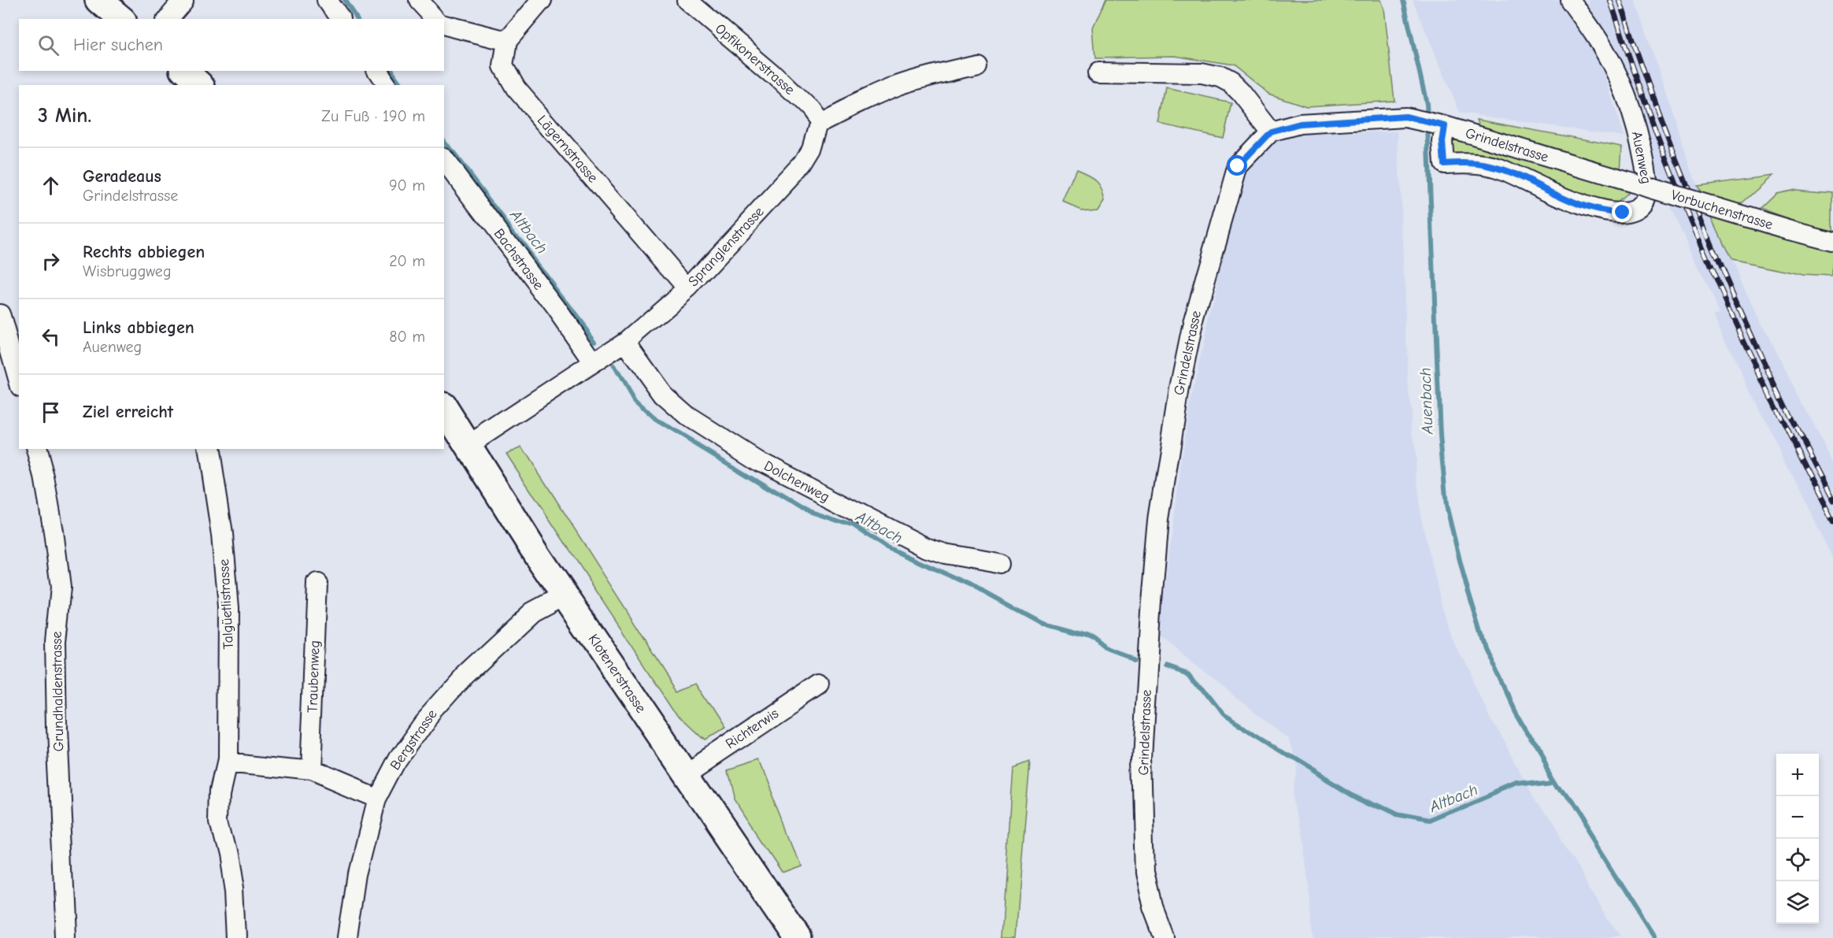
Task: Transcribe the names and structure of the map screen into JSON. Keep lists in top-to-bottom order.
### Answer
{
  "streets": {
    "main road": ["Klotenerstrasse"],
    "street": [
      "Opfikonerstrasse",
      "Grindelstrasse",
      "Lägernstrasse",
      "Auenweg",
      "Vorbuchenstrasse",
      "Spranglenstrasse",
      "Bachstrasse",
      "Dolchenweg",
      "Talgüetlistrasse",
      "Traubenweg",
      "Grundhaldenstrasse",
      "Richterwis",
      "Bergstrasse"
    ]
  },
  "crossings": [
    ["Opfikonerstrasse", "Spranglenstrasse"],
    ["Grindelstrasse", "Auenweg"],
    ["Grindelstrasse", "Vorbuchenstrasse"],
    ["Lägernstrasse", "Spranglenstrasse"],
    ["Spranglenstrasse", "Bachstrasse"],
    ["Spranglenstrasse", "Dolchenweg"],
    ["Spranglenstrasse", "Klotenerstrasse"],
    ["Klotenerstrasse", "Richterwis"],
    ["Klotenerstrasse", "Bergstrasse"]
  ],
  "water": ["Altbach", "Auenbach"],
  "page": {
    "search": "Hier suchen",
    "heading": ["3 Min.", "Zu Fuß · 190 m"],
    "list": [
      ["Geradeaus", "Grindelstrasse", "90 m"],
      ["Rechts abbiegen", "Wisbruggweg", "20 m"],
      ["Links abbiegen", "Auenweg", "80 m"],
      "Ziel erreicht"
    ],
    "map_buttons": ["+", "−"]
  }
}
